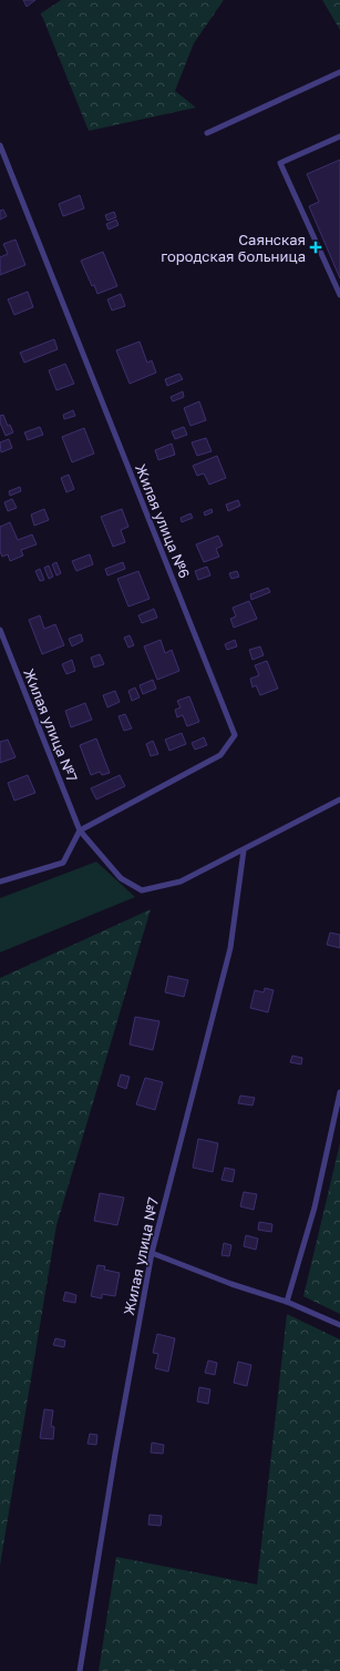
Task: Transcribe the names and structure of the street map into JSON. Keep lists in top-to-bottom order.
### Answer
{
  "streets": {
    "lane": ["Жилая улица №6", "Жилая улица №7"]
  },
  "crossings": [
    ["Жилая улица №6", "Жилая улица №7"]
  ],
  "places": {
    "health": ["Саянская городская больница"]
  }
}
